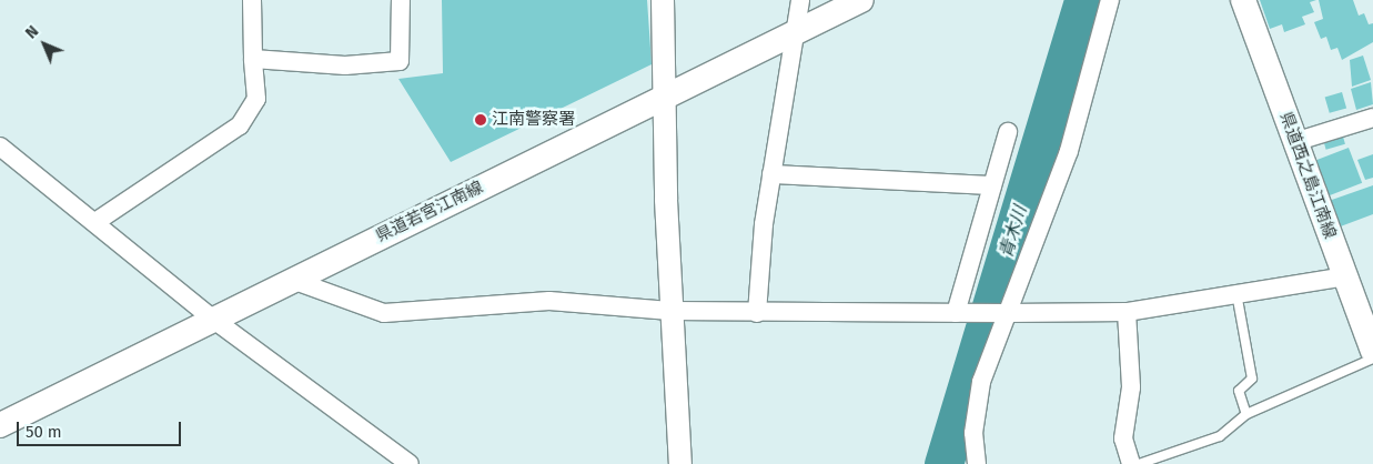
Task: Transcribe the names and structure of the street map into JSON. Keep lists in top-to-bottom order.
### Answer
{
  "streets": {
    "main road": ["県道西之島江南線", "県道若宮江南線"]
  },
  "water": ["青木川"],
  "places": ["江南警察署"],
  "scale_bar": "50 m",
  "north": "top left"
}
